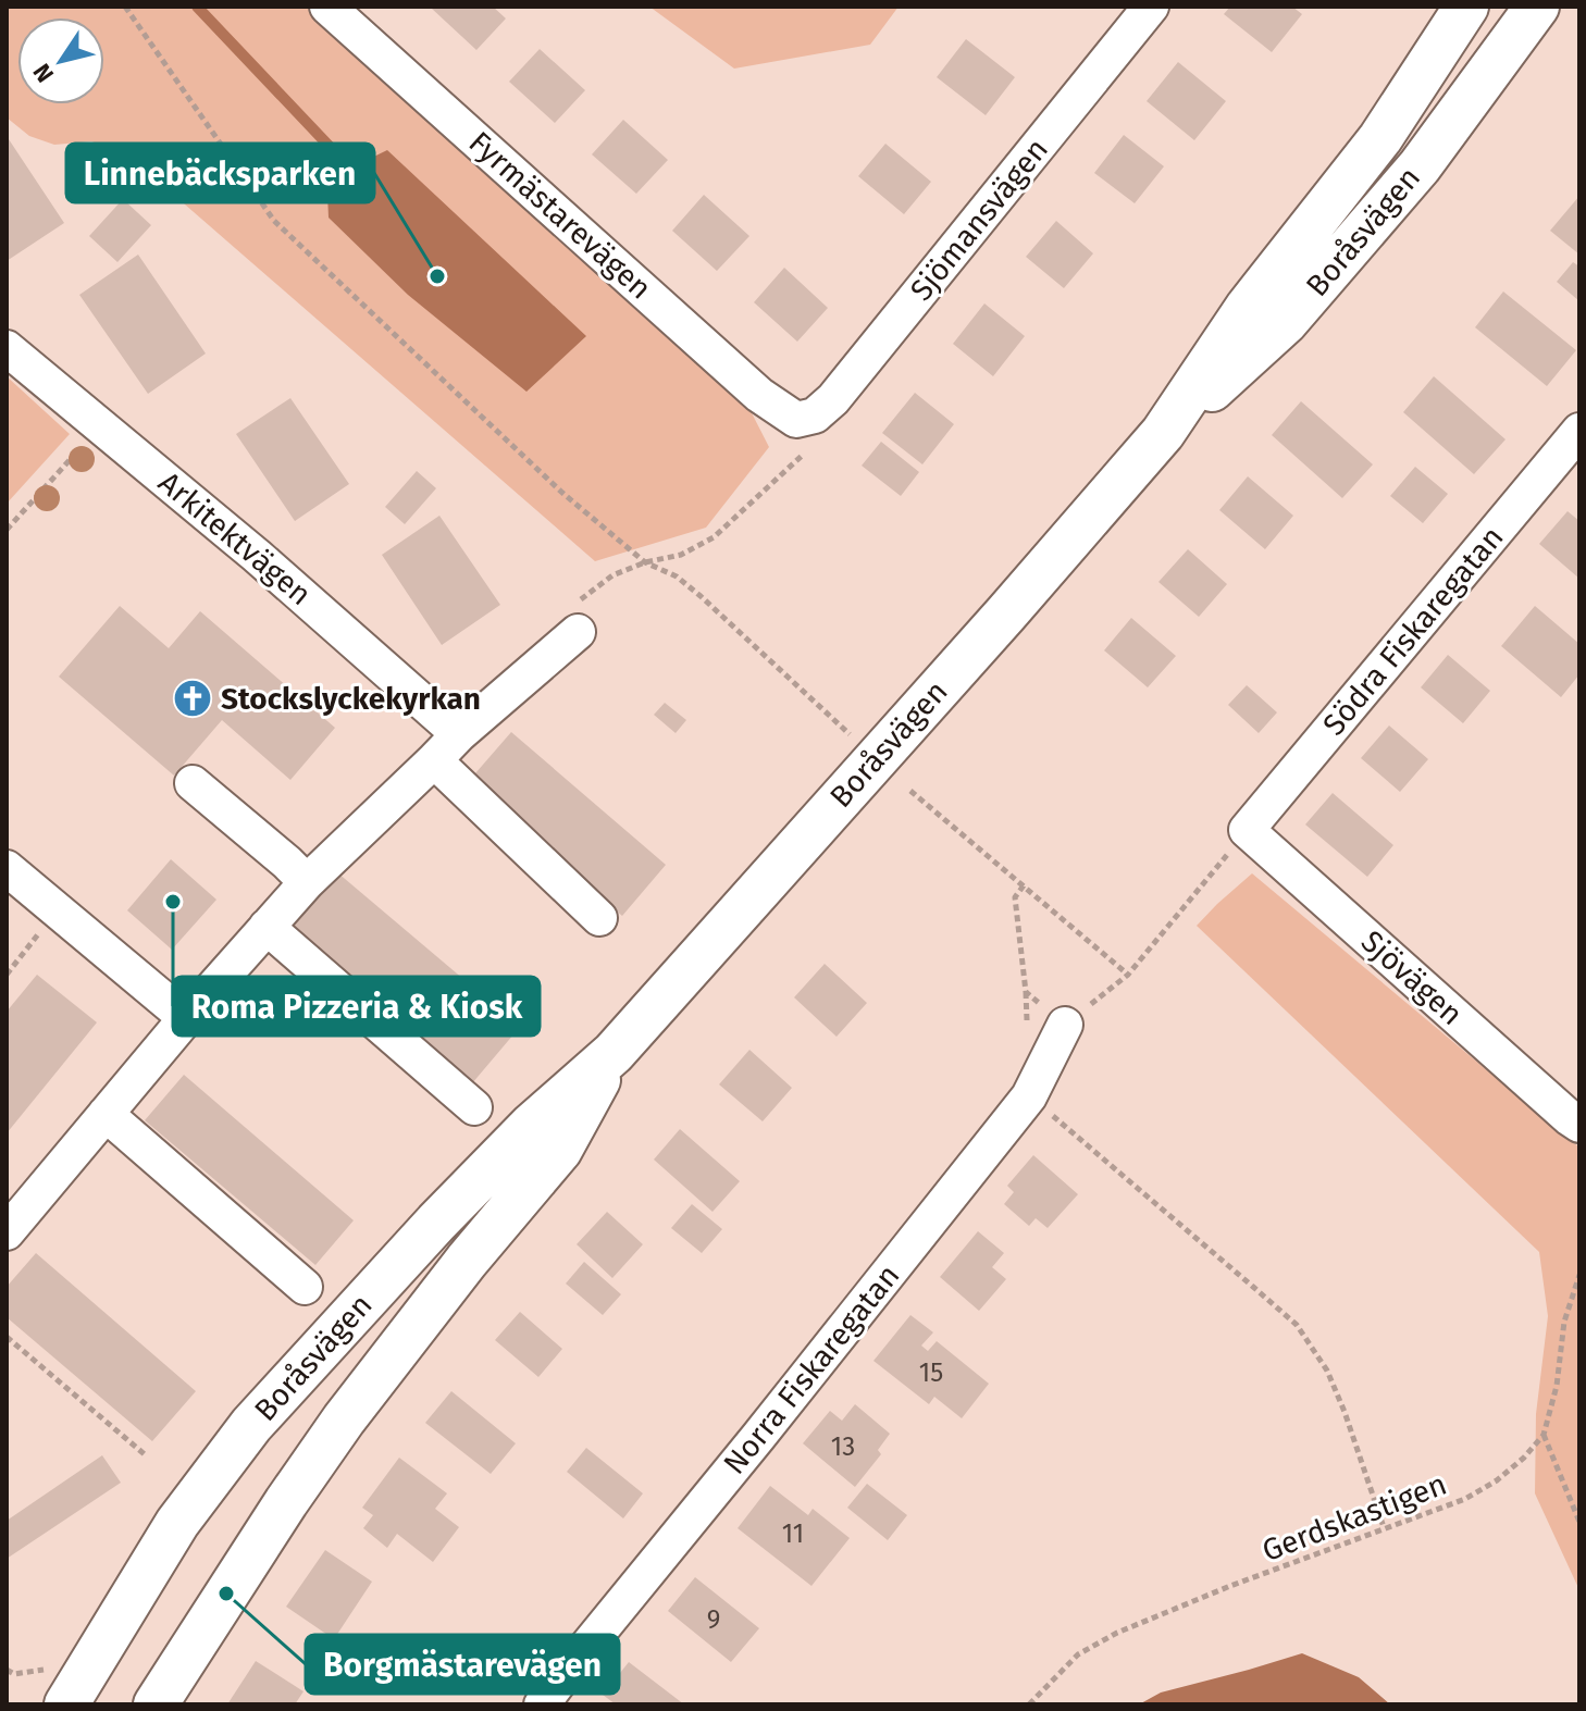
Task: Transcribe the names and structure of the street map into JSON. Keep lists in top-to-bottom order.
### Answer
{
  "streets": {
    "main road": ["Boråsvägen"],
    "street": [
      "Fyrmästarevägen",
      "Sjömansvägen",
      "Arkitektvägen",
      "Södra Fiskaregatan",
      "Sjövägen",
      "Norra Fiskaregatan"
    ],
    "path": ["Gerdskastigen"]
  },
  "crossings": [
    ["Fyrmästarevägen", "Sjömansvägen"],
    ["Södra Fiskaregatan", "Sjövägen"]
  ],
  "places": {
    "other": ["Linnebäcksparken", "Roma Pizzeria & Kiosk", "Borgmästarevägen"],
    "church": ["Stockslyckekyrkan"]
  },
  "house_numbers": [
    "15",
    "13",
    "11",
    "9"
  ],
  "north": "bottom left"
}
